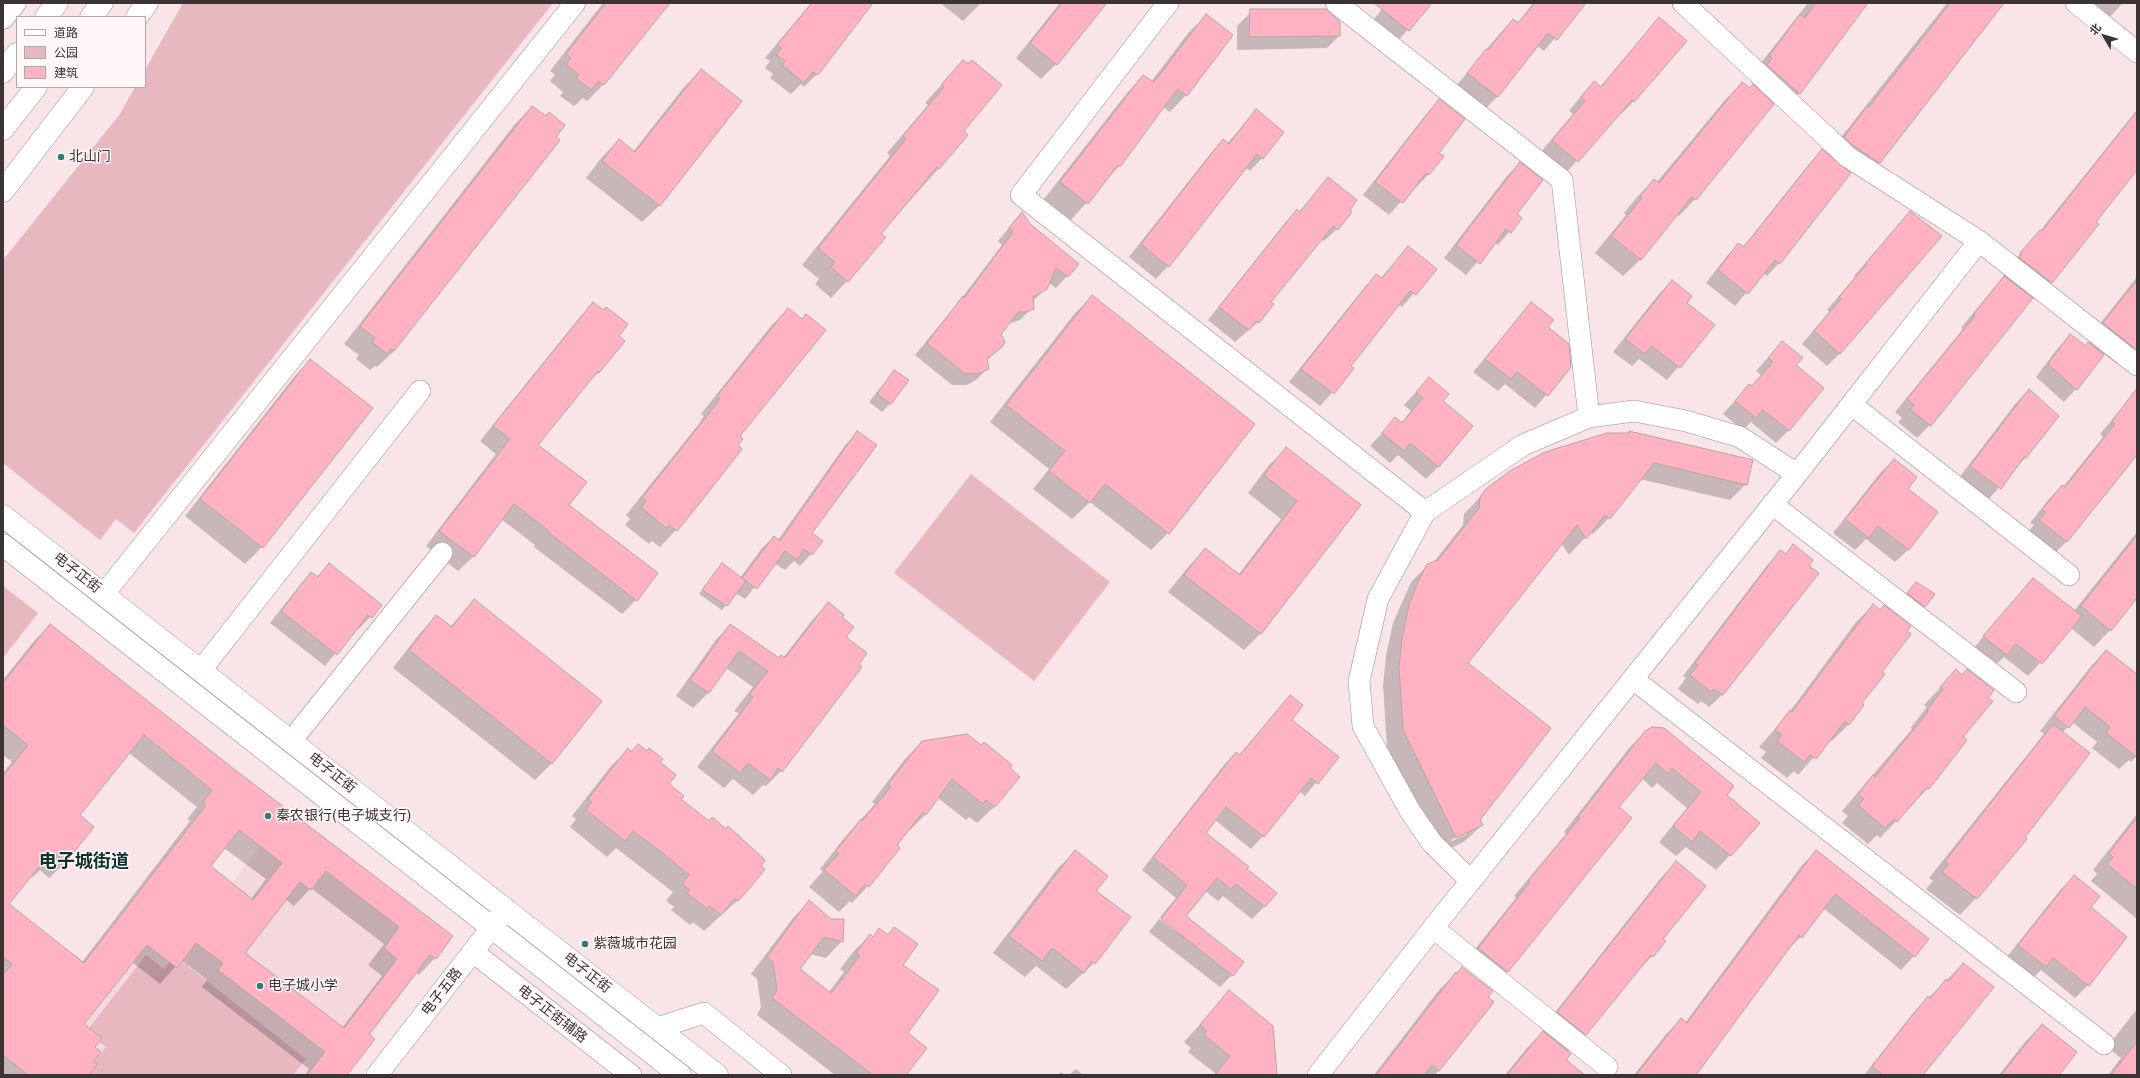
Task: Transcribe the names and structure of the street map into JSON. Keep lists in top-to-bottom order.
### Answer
{
  "streets": {
    "main road": ["电子正街"],
    "street": ["电子五路", "电子正街辅路"]
  },
  "crossings": [
    ["电子正街", "电子五路"],
    ["电子五路", "电子正街辅路"]
  ],
  "districts": ["电子城街道"],
  "places": [
    "北山门",
    "秦农银行(电子城支行)",
    "紫薇城市花园",
    "电子城小学"
  ],
  "legend": ["道路", "公园", "建筑"],
  "north": "top left"
}
